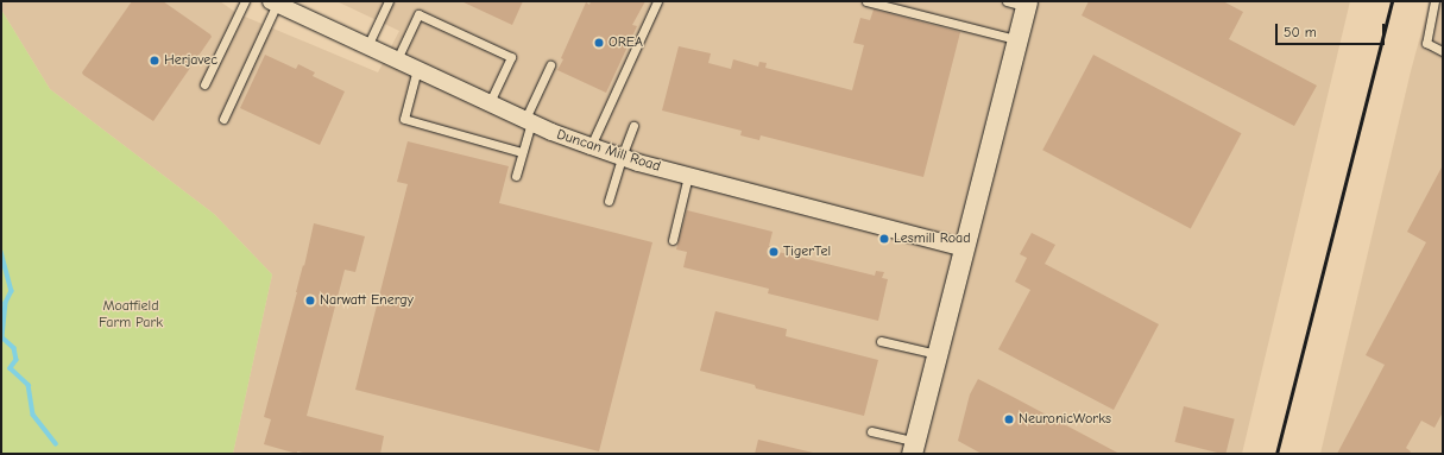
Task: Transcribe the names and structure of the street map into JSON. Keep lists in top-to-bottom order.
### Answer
{
  "streets": {
    "street": ["Duncan Mill Road"]
  },
  "parks": ["Moatfield Farm Park"],
  "places": [
    "OREA",
    "Herjavec",
    "Lesmill Road",
    "TigerTel",
    "Narwatt Energy",
    "NeuronicWorks"
  ],
  "scale_bar": "50 m"
}
